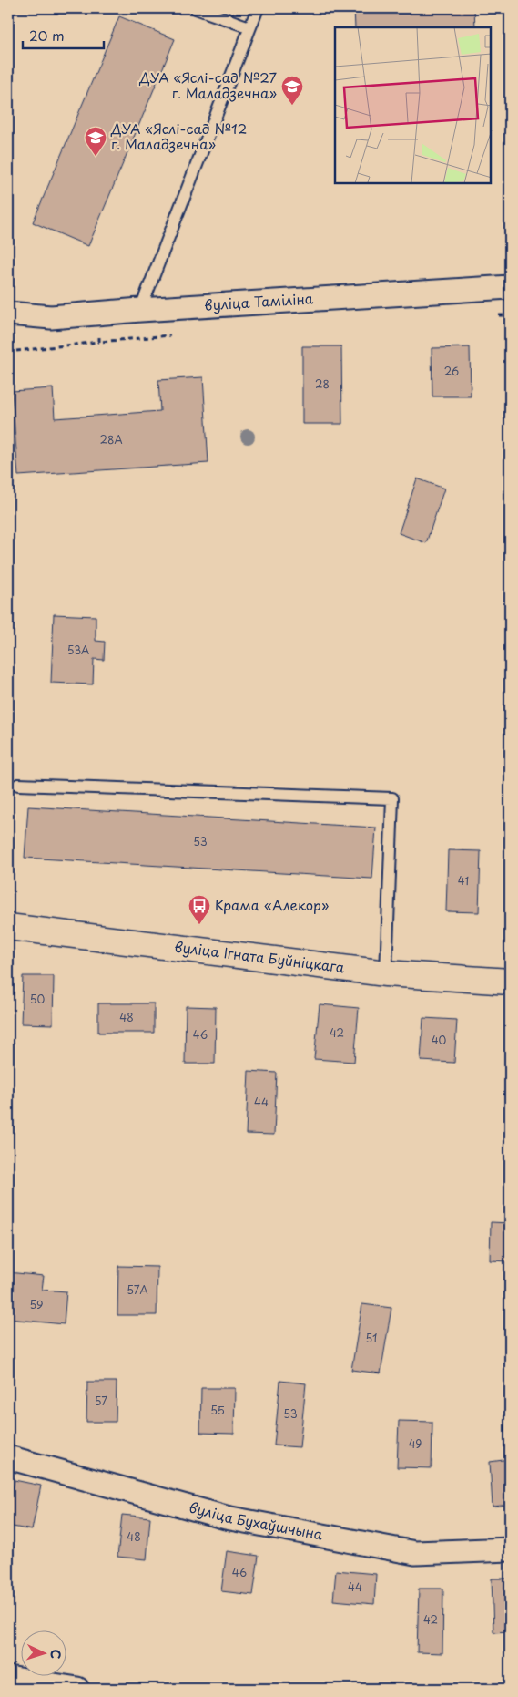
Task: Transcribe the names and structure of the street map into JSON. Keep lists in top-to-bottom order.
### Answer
{
  "streets": {
    "street": ["вуліца Таміліна", "вуліца Ігната Буйніцкага", "вуліца Бухаўшчына"]
  },
  "places": {
    "school or university": ["ДУА «Яслі-сад №27 г. Маладзечна»", "ДУА «Яслі-сад №12 г. Маладзечна»"],
    "bus stop": ["Крама «Алекор»"]
  },
  "house_numbers": [
    "26",
    "28",
    "28А",
    "53А",
    "53",
    "41",
    "50",
    "48",
    "42",
    "46",
    "40",
    "44",
    "57А",
    "59",
    "51",
    "57",
    "55",
    "53",
    "49",
    "48",
    "46",
    "44",
    "42"
  ],
  "scale_bar": "20 m",
  "north": "right"
}
